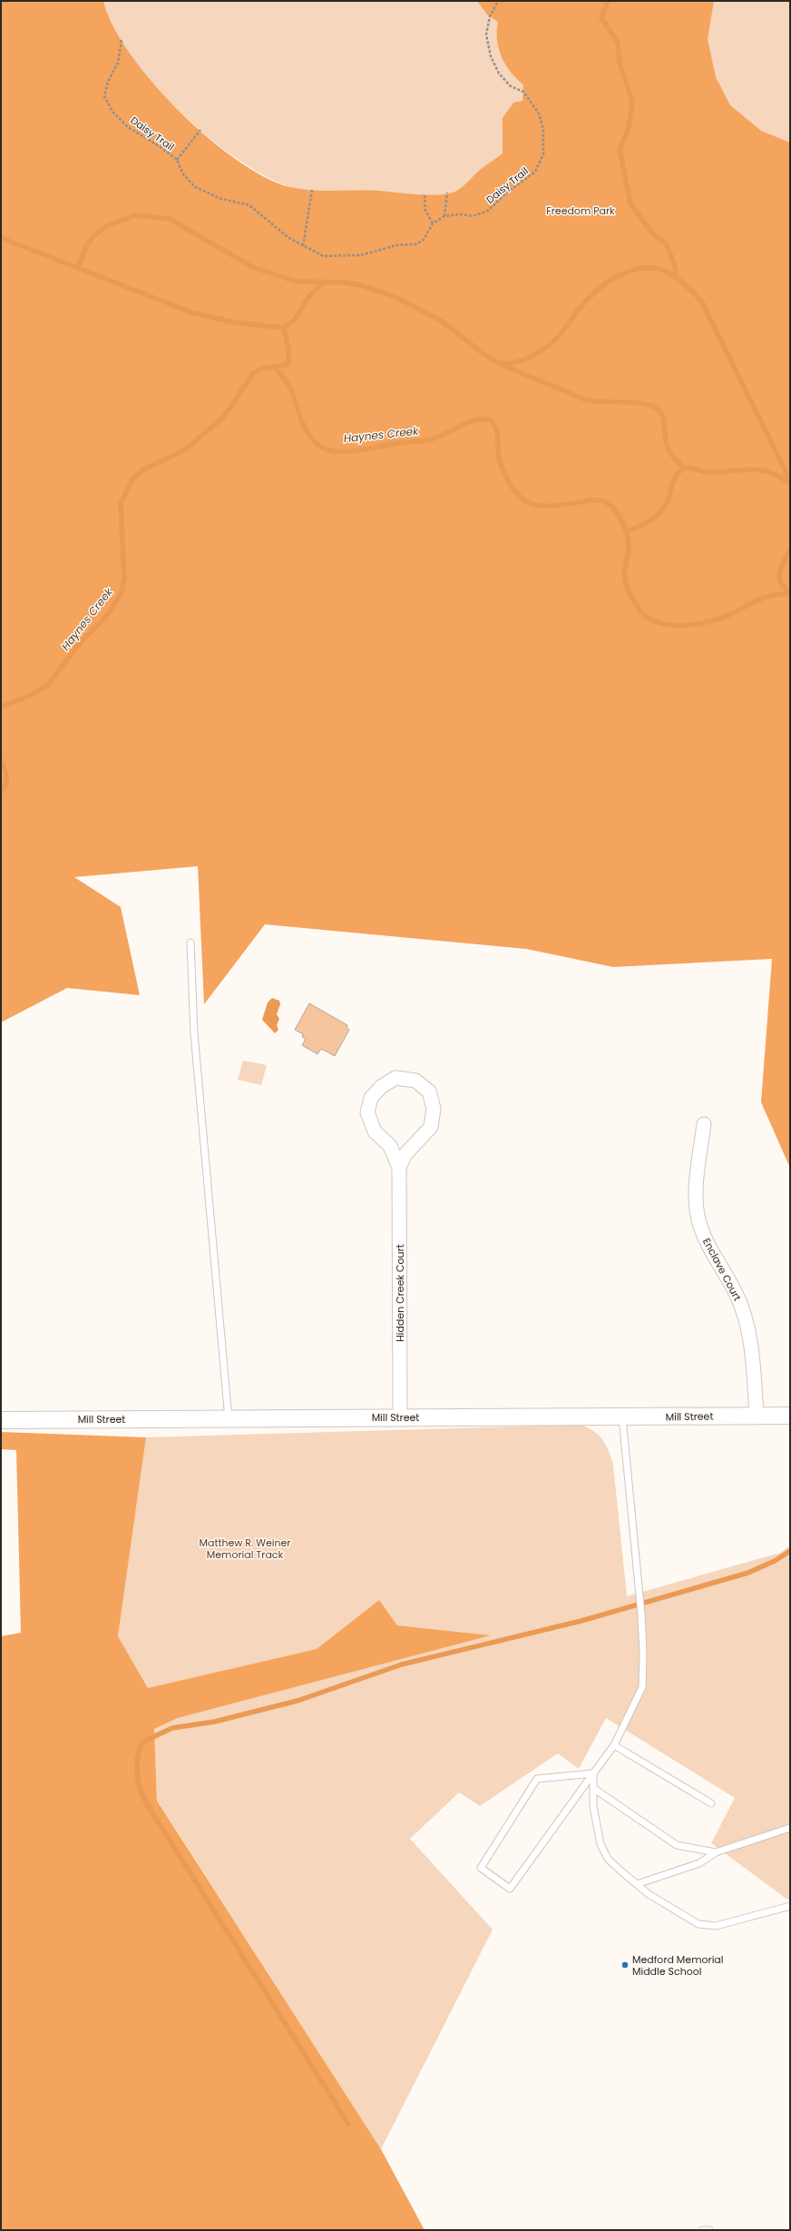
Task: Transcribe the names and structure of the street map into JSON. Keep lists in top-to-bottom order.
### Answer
{
  "streets": {
    "street": ["Enclave Court", "Hidden Creek Court", "Mill Street"],
    "path": ["Daisy Trail"]
  },
  "crossings": [
    ["Enclave Court", "Mill Street"],
    ["Hidden Creek Court", "Mill Street"]
  ],
  "water": ["Haynes Creek"],
  "parks": ["Freedom Park", "Matthew R. Weiner Memorial Track"],
  "places": ["Medford Memorial Middle School"]
}
